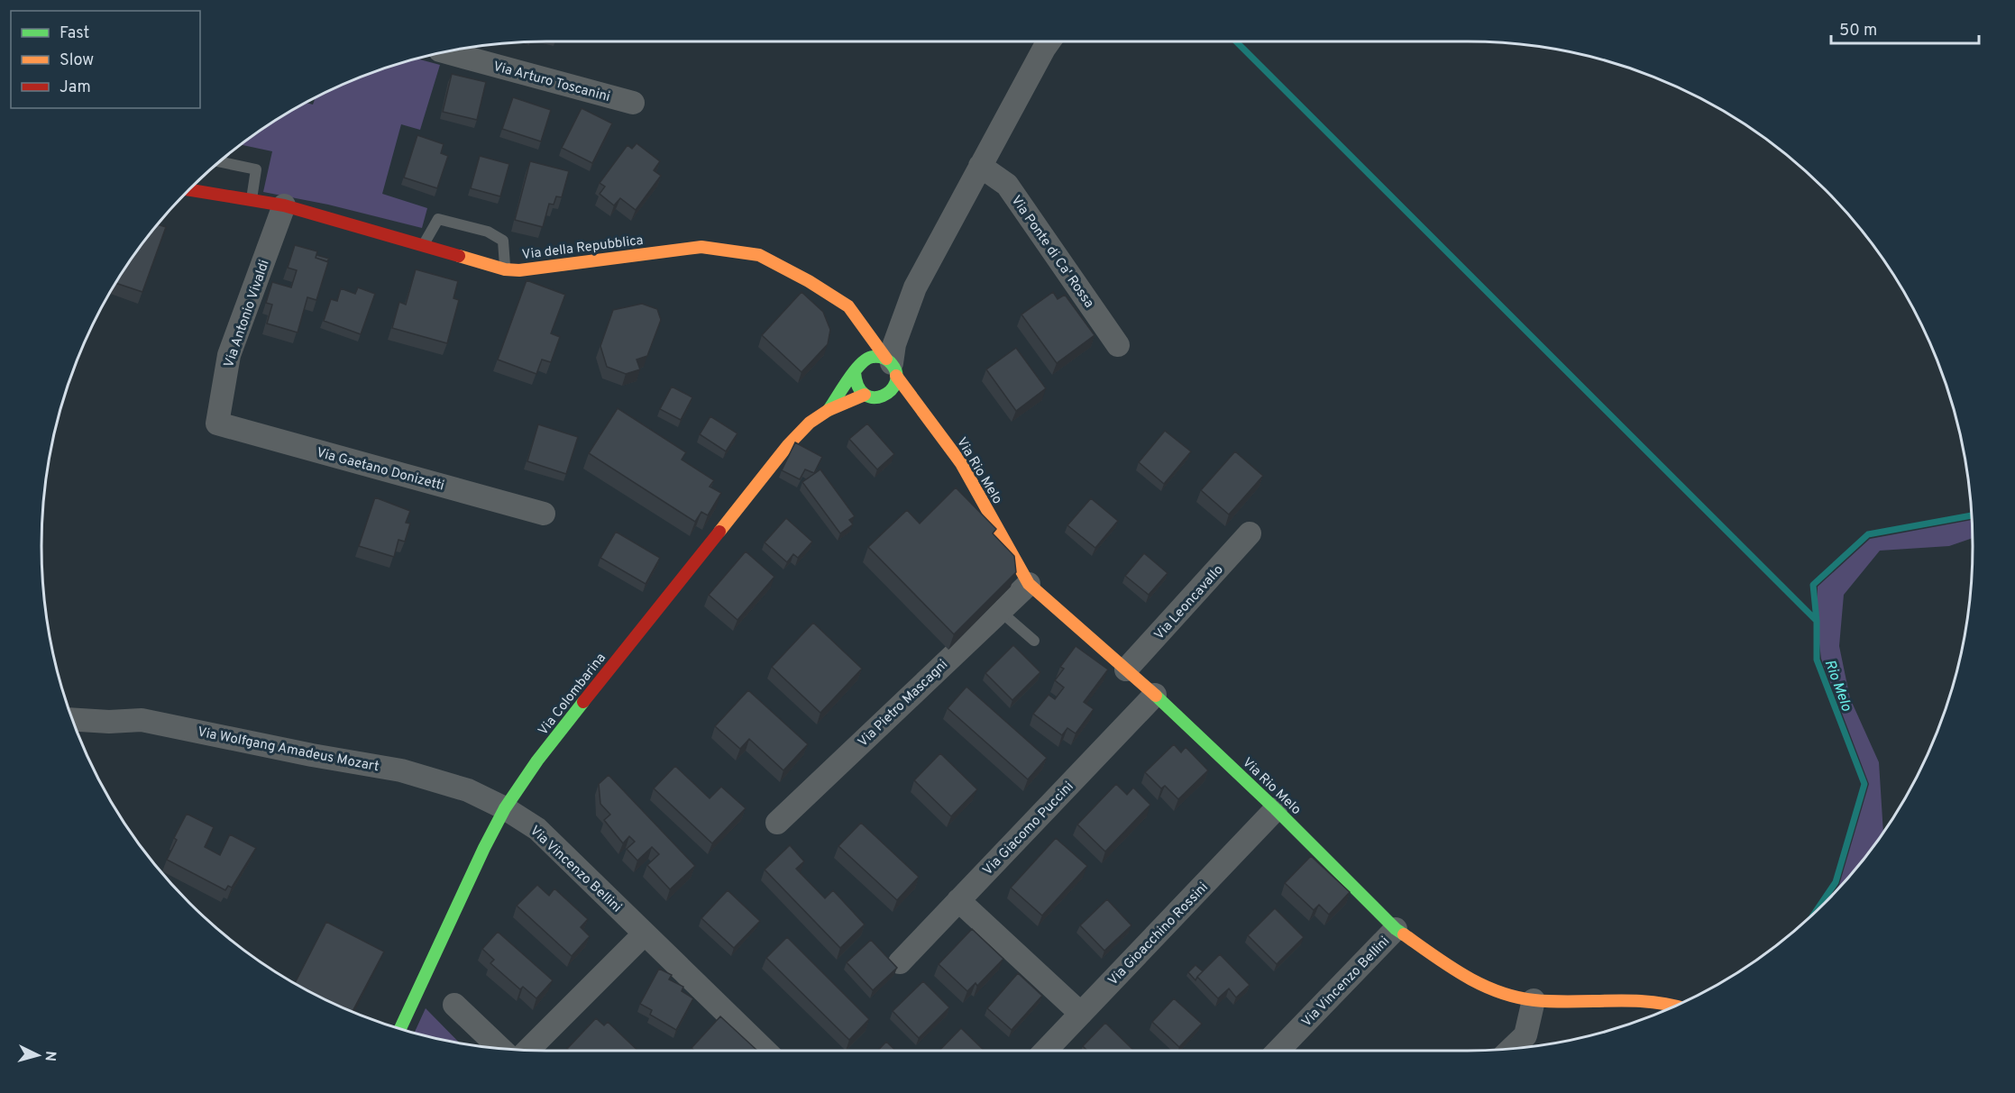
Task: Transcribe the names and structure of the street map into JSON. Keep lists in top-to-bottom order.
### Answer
{
  "streets": {
    "street": [
      "Via Arturo Toscanini",
      "Via della Repubblica",
      "Via Ponte di Ca' Rossa",
      "Via Antonio Vivaldi",
      "Via Gaetano Donizetti",
      "Via Rio Melo",
      "Via Leoncavallo",
      "Via Colombarina",
      "Via Pietro Mascagni",
      "Via Wolfgang Amadeus Mozart",
      "Via Giacomo Puccini",
      "Via Vincenzo Bellini",
      "Via Gioacchino Rossini"
    ]
  },
  "crossings": [
    ["Via della Repubblica", "Via Antonio Vivaldi"],
    ["Via della Repubblica", "Via Rio Melo"],
    ["Via della Repubblica", "Via Colombarina"],
    ["Via Antonio Vivaldi", "Via Gaetano Donizetti"],
    ["Via Rio Melo", "Via Leoncavallo"],
    ["Via Rio Melo", "Via Colombarina"],
    ["Via Rio Melo", "Via Pietro Mascagni"],
    ["Via Rio Melo", "Via Giacomo Puccini"],
    ["Via Rio Melo", "Via Vincenzo Bellini"],
    ["Via Rio Melo", "Via Gioacchino Rossini"],
    ["Via Colombarina", "Via Wolfgang Amadeus Mozart"],
    ["Via Colombarina", "Via Vincenzo Bellini"],
    ["Via Wolfgang Amadeus Mozart", "Via Vincenzo Bellini"]
  ],
  "water": ["Rio Melo"],
  "legend": ["Fast", "Slow", "Jam"],
  "scale_bar": "50 m",
  "north": "right"
}
